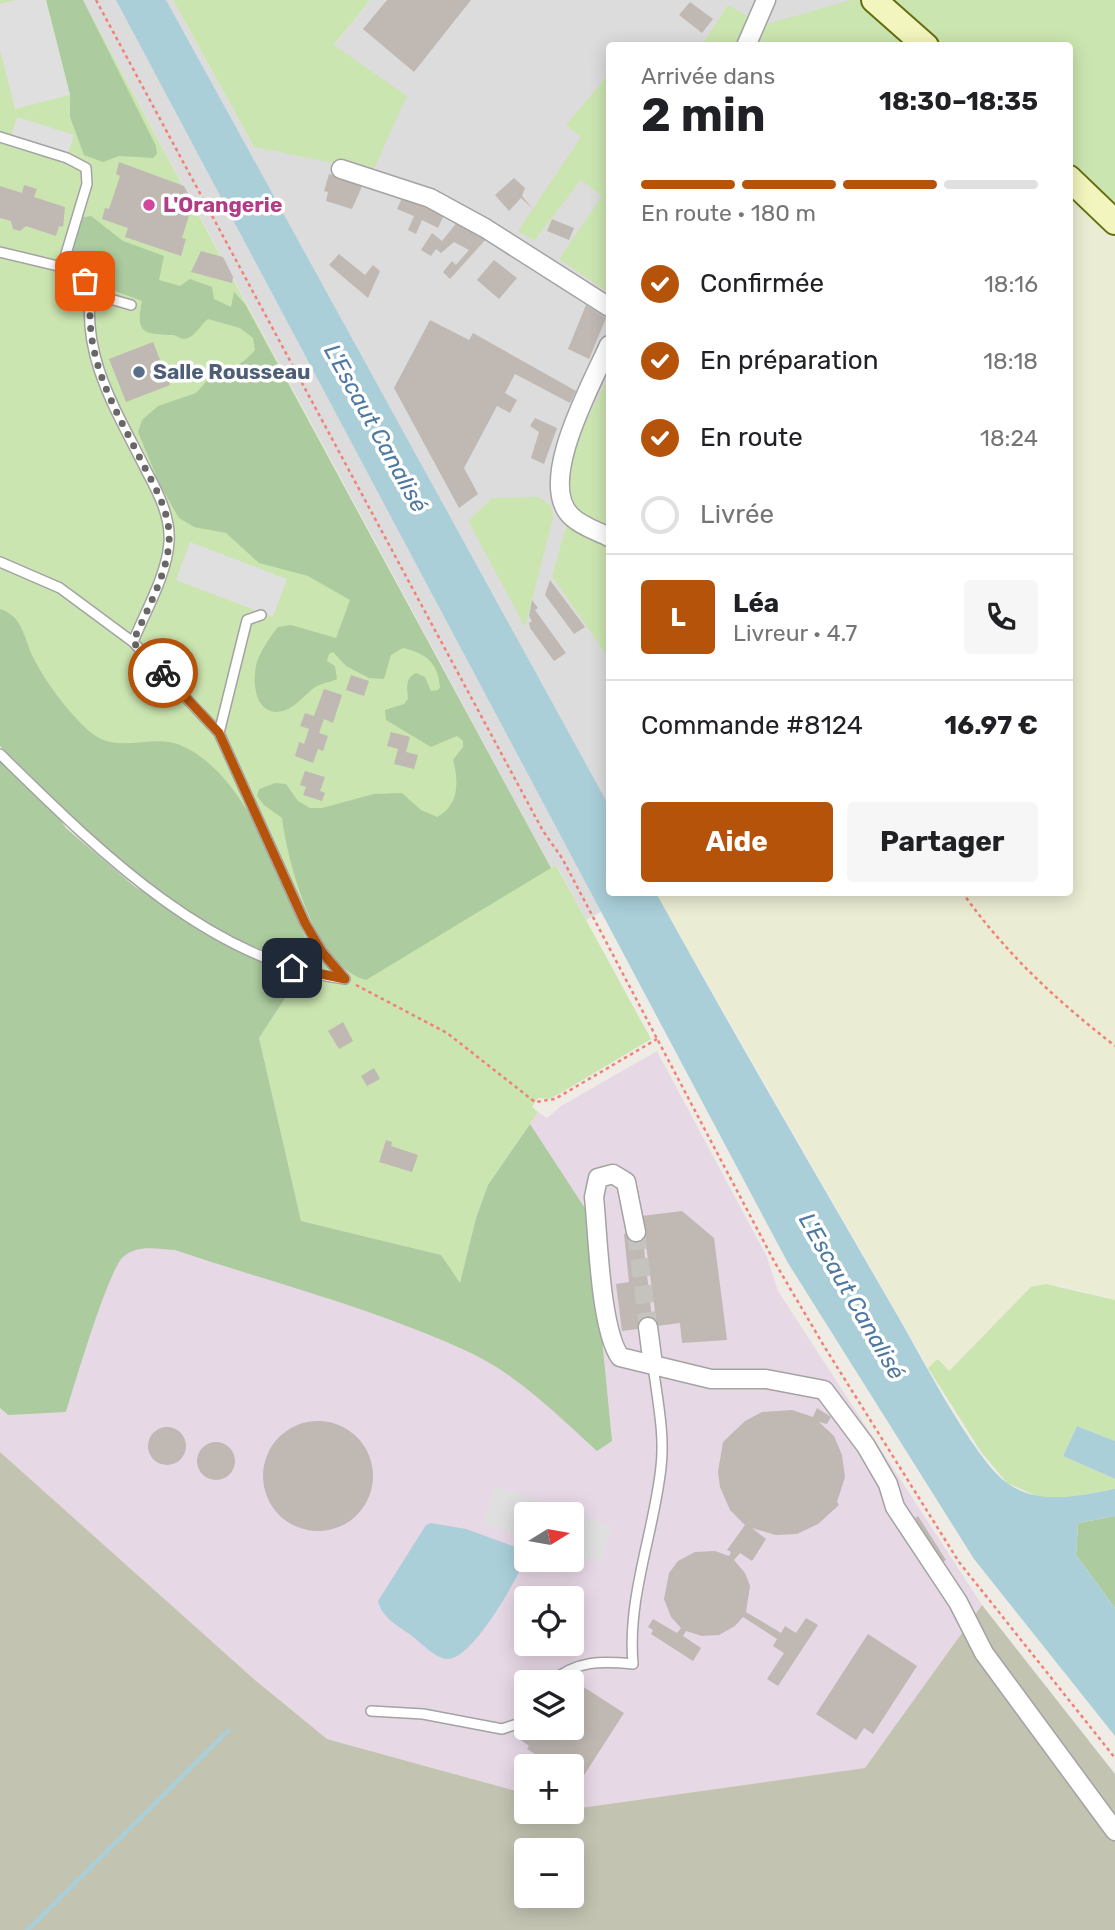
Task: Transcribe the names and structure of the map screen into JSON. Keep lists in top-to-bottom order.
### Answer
{
  "water": ["L'Escaut Canalisé"],
  "places": ["L'Orangerie", "Salle Rousseau"],
  "north": "right",
  "page": {
    "heading": ["2 min", "Arrivée dans", "18:30–18:35"],
    "panel": [
      "Léa",
      "Livreur · 4.7",
      "Commande #8124",
      "16.97 €"
    ],
    "bar": "En route · 180 m",
    "list": [
      ["Confirmée", "18:16"],
      ["En préparation", "18:18"],
      ["En route", "18:24"],
      "Livrée"
    ],
    "round": "L",
    "buttons": ["Aide", "Partager"],
    "map_buttons": ["+", "−"]
  }
}
